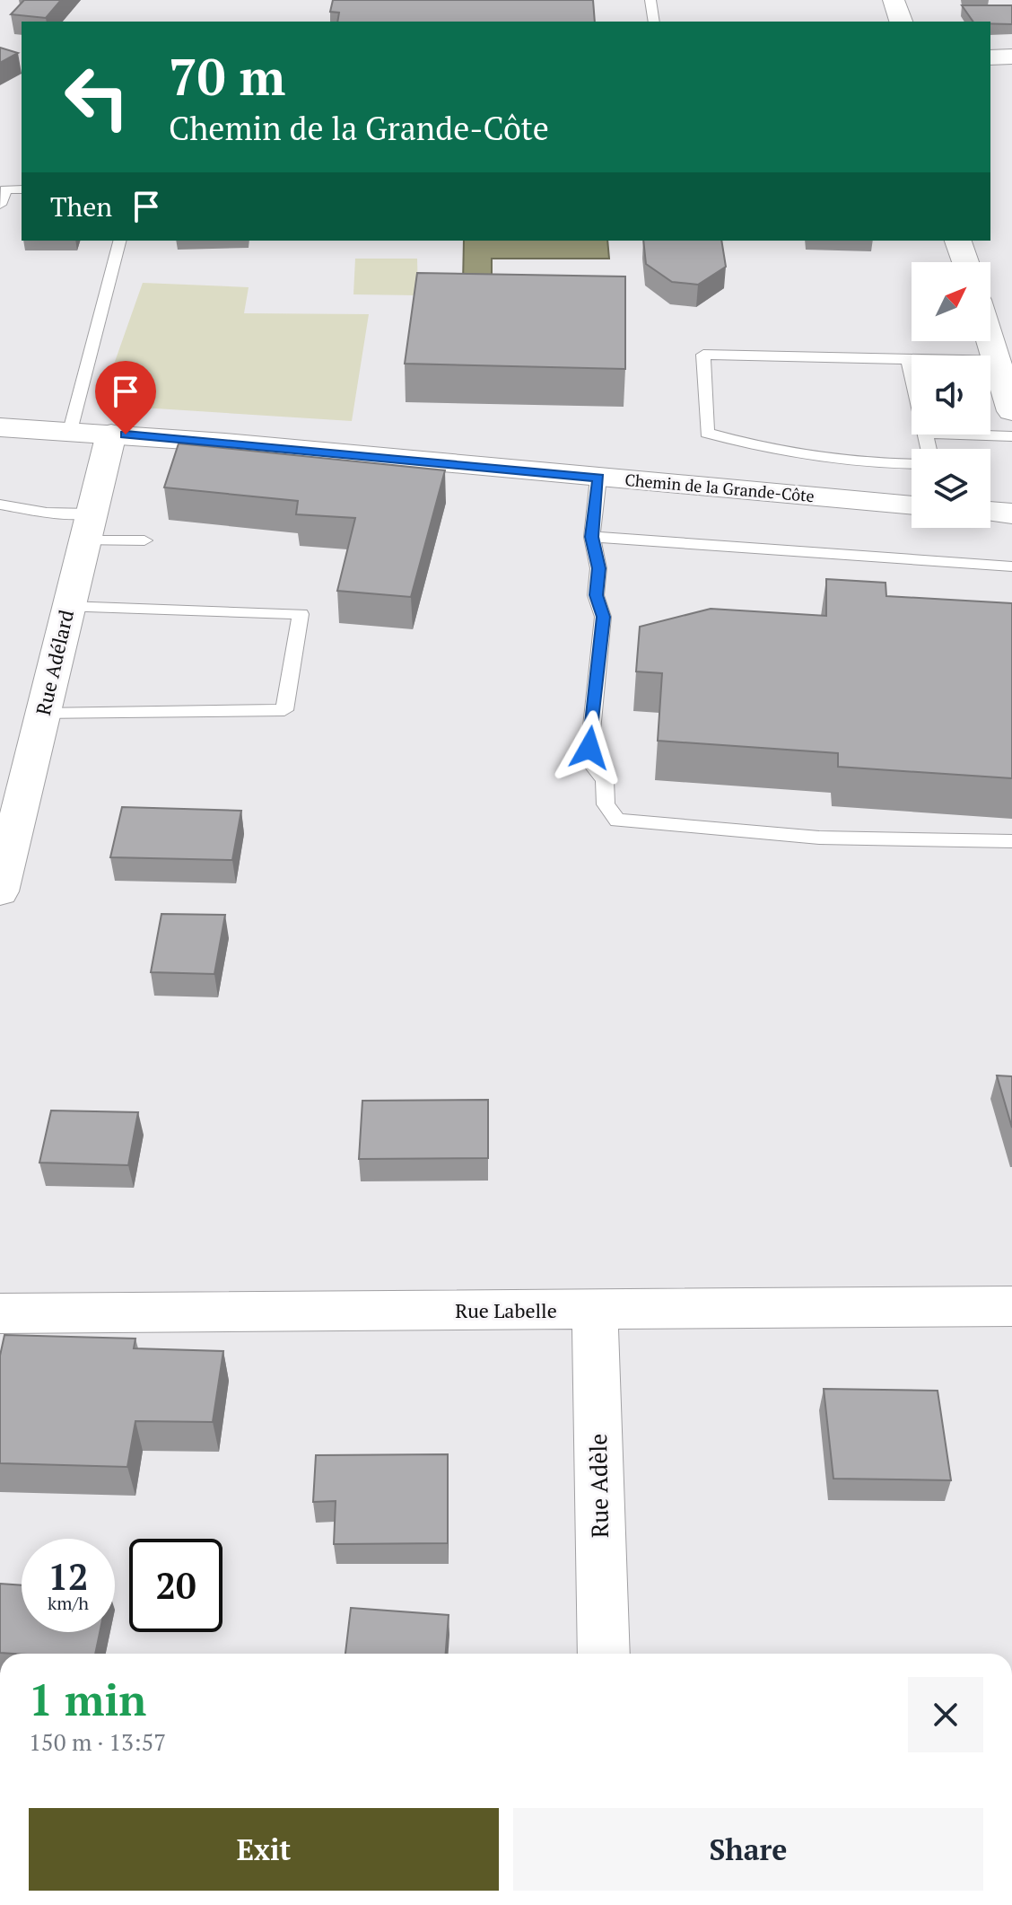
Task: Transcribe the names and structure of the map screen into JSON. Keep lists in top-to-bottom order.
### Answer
{
  "streets": {
    "street": [
      "Chemin de la Grande-Côte",
      "Rue Adélard",
      "Rue Labelle",
      "Rue Adèle"
    ]
  },
  "crossings": [
    ["Chemin de la Grande-Côte", "Rue Adélard"],
    ["Rue Labelle", "Rue Adèle"]
  ],
  "north": "top right",
  "page": {
    "turn": ["70 m", "Chemin de la Grande-Côte"],
    "then": "Then",
    "speed": "12 km/h",
    "limit": "20",
    "heading": ["1 min", "150 m · 13:57"],
    "buttons": ["Exit", "Share"]
  }
}
